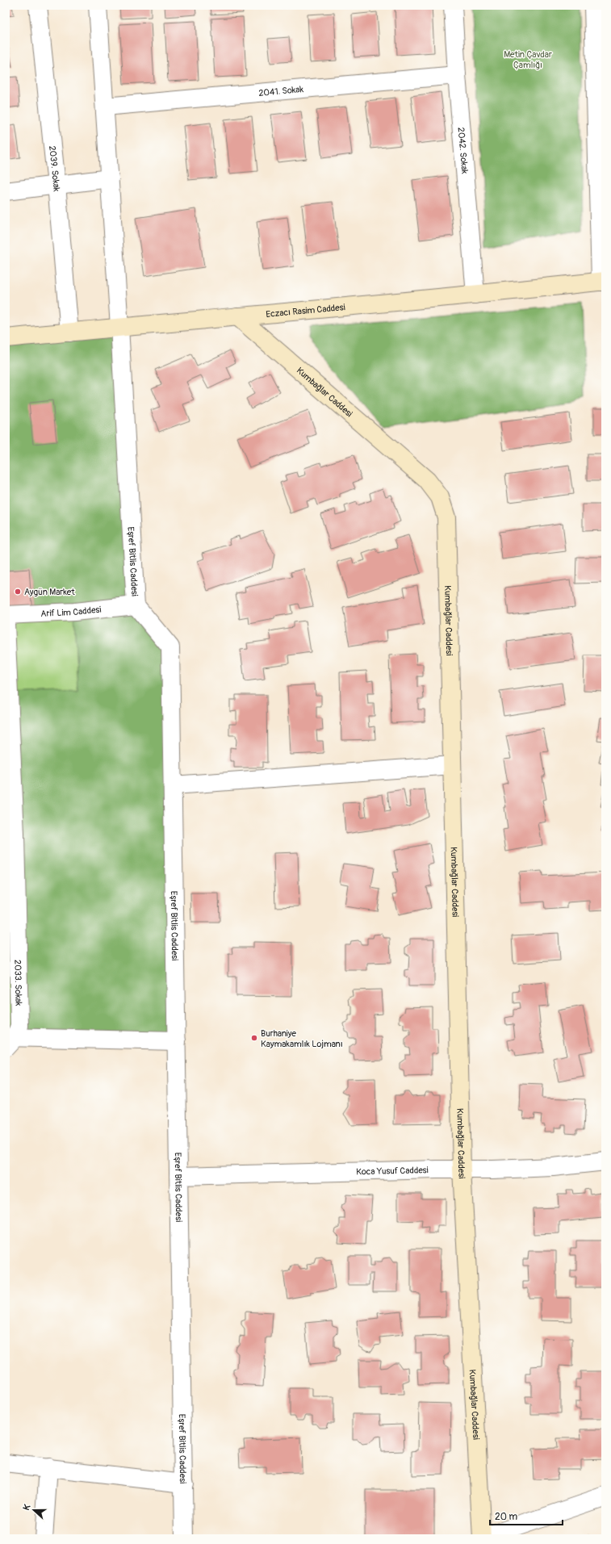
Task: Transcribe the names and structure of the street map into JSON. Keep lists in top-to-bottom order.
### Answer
{
  "streets": {
    "main road": ["Eczacı Rasim Caddesi", "Kumbağlar Caddesi"],
    "street": [
      "2041. Sokak",
      "2042. Sokak",
      "2039. Sokak",
      "Eşref Bitlis Caddesi",
      "Arif Lim Caddesi",
      "2033. Sokak",
      "Koca Yusuf Caddesi"
    ]
  },
  "crossings": [
    ["2041. Sokak", "2042. Sokak"],
    ["2041. Sokak", "Eşref Bitlis Caddesi"],
    ["2042. Sokak", "Eczacı Rasim Caddesi"],
    ["2039. Sokak", "Eczacı Rasim Caddesi"],
    ["Eczacı Rasim Caddesi", "Kumbağlar Caddesi"],
    ["Eczacı Rasim Caddesi", "Eşref Bitlis Caddesi"],
    ["Kumbağlar Caddesi", "Koca Yusuf Caddesi"],
    ["Eşref Bitlis Caddesi", "Arif Lim Caddesi"],
    ["Eşref Bitlis Caddesi", "Koca Yusuf Caddesi"]
  ],
  "parks": ["Metin Çavdar Çamlığı"],
  "places": ["Aygün Market", "Burhaniye Kaymakamlık Lojmanı"],
  "scale_bar": "20 m",
  "north": "left"
}
